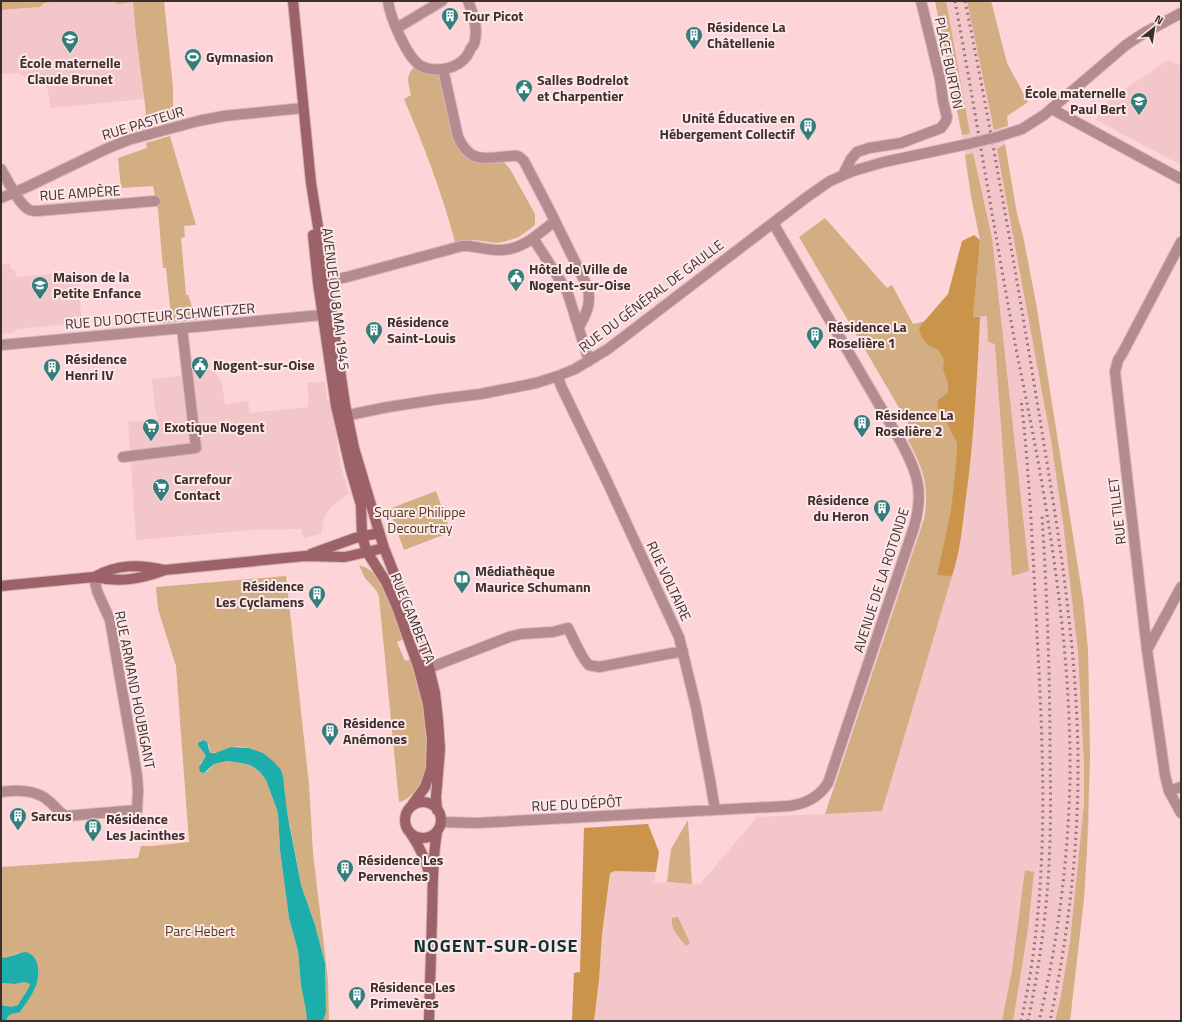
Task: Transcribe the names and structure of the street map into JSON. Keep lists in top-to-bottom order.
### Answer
{
  "streets": {
    "main road": ["AVENUE DU 8 MAI 1945", "RUE GAMBETTA"],
    "street": [
      "PLACE BURTON",
      "RUE PASTEUR",
      "RUE AMPÈRE",
      "RUE DU GÉNÉRAL DE GAULLE",
      "RUE DU DOCTEUR SCHWEITZER",
      "RUE TILLET",
      "AVENUE DE LA ROTONDE",
      "RUE VOLTAIRE",
      "RUE ARMAND HOUBIGANT",
      "RUE DU DÉPÔT"
    ]
  },
  "crossings": [
    ["PLACE BURTON", "RUE DU GÉNÉRAL DE GAULLE"],
    ["RUE PASTEUR", "RUE AMPÈRE"],
    ["RUE PASTEUR", "AVENUE DU 8 MAI 1945"],
    ["RUE DU GÉNÉRAL DE GAULLE", "AVENUE DU 8 MAI 1945"],
    ["RUE DU GÉNÉRAL DE GAULLE", "AVENUE DE LA ROTONDE"],
    ["RUE DU GÉNÉRAL DE GAULLE", "RUE VOLTAIRE"],
    ["RUE DU GÉNÉRAL DE GAULLE", "RUE GAMBETTA"],
    ["AVENUE DU 8 MAI 1945", "RUE DU DOCTEUR SCHWEITZER"],
    ["AVENUE DU 8 MAI 1945", "RUE GAMBETTA"],
    ["AVENUE DE LA ROTONDE", "RUE VOLTAIRE"],
    ["AVENUE DE LA ROTONDE", "RUE DU DÉPÔT"],
    ["RUE VOLTAIRE", "RUE DU DÉPÔT"],
    ["RUE GAMBETTA", "RUE DU DÉPÔT"]
  ],
  "districts": ["NOGENT-SUR-OISE"],
  "parks": ["Square Philippe Decourtray", "Parc Hebert"],
  "places": {
    "building": [
      "Tour Picot",
      "Résidence La Châtellenie",
      "Unité Éducative en Hébergement Collectif",
      "Résidence Saint-Louis",
      "Résidence La Roselière 1",
      "Résidence Henri IV",
      "Résidence La Roselière 2",
      "Résidence du Heron",
      "Résidence Les Cyclamens",
      "Résidence Anémones",
      "Sarcus",
      "Résidence Les Jacinthes",
      "Résidence Les Pervenches",
      "Résidence Les Primevères"
    ],
    "school or university": ["École maternelle Claude Brunet", "École maternelle Paul Bert", "Maison de la Petite Enfance"],
    "sports": ["Gymnasion"],
    "public building": ["Salles Bodrelot et Charpentier", "Hôtel de Ville de Nogent-sur-Oise", "Nogent-sur-Oise"],
    "supermarket": ["Exotique Nogent", "Carrefour Contact"],
    "library": ["Médiathèque Maurice Schumann"]
  },
  "north": "top right"
}
